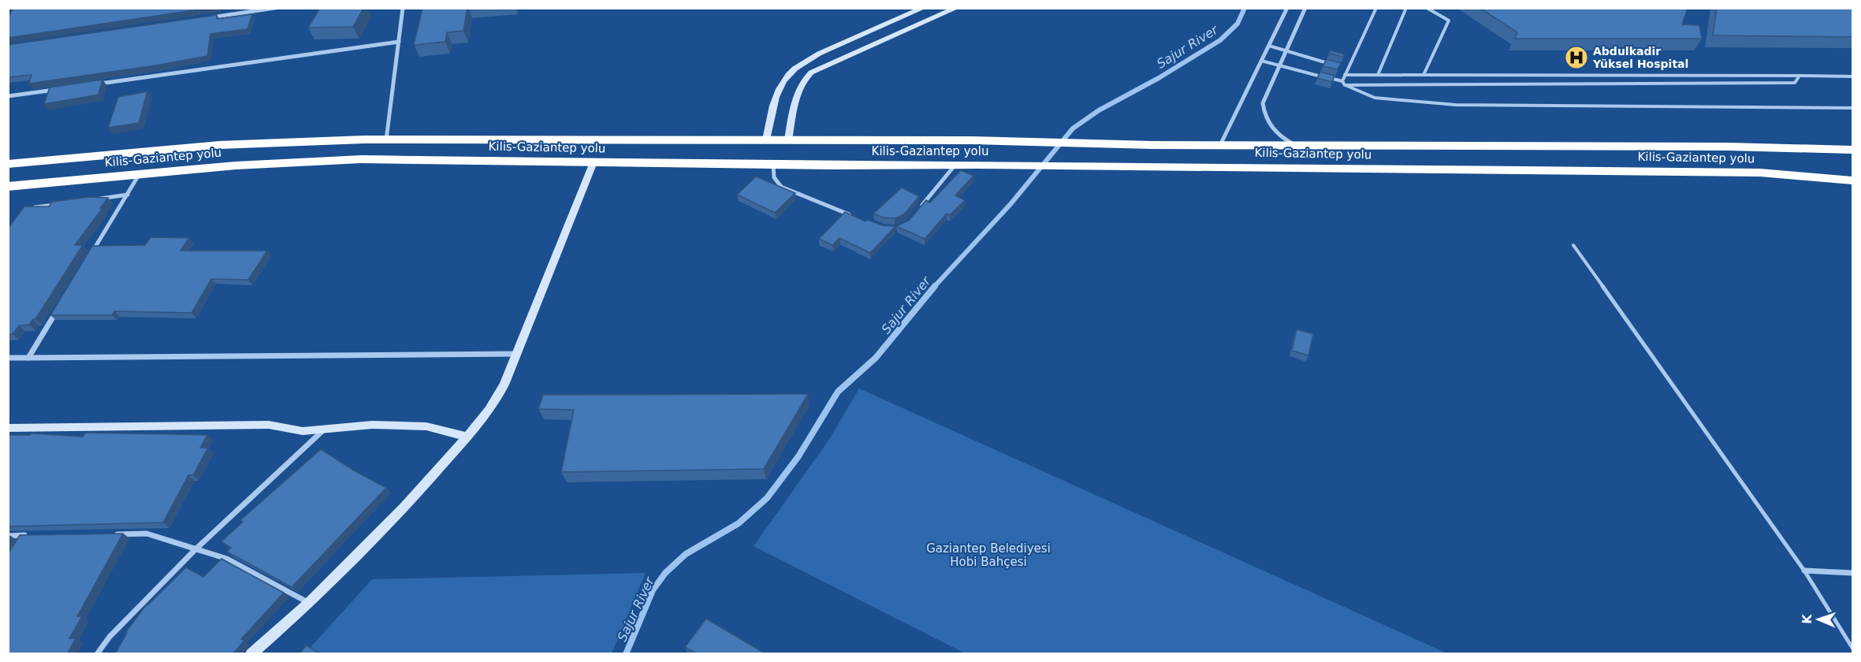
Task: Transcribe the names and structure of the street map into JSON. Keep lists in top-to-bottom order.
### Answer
{
  "streets": {
    "highway": ["Kilis-Gaziantep yolu"]
  },
  "water": ["Sajur River"],
  "parks": ["Gaziantep Belediyesi Hobi Bahçesi"],
  "places": {
    "hospital": ["Abdulkadir Yüksel Hospital"]
  },
  "north": "left"
}
